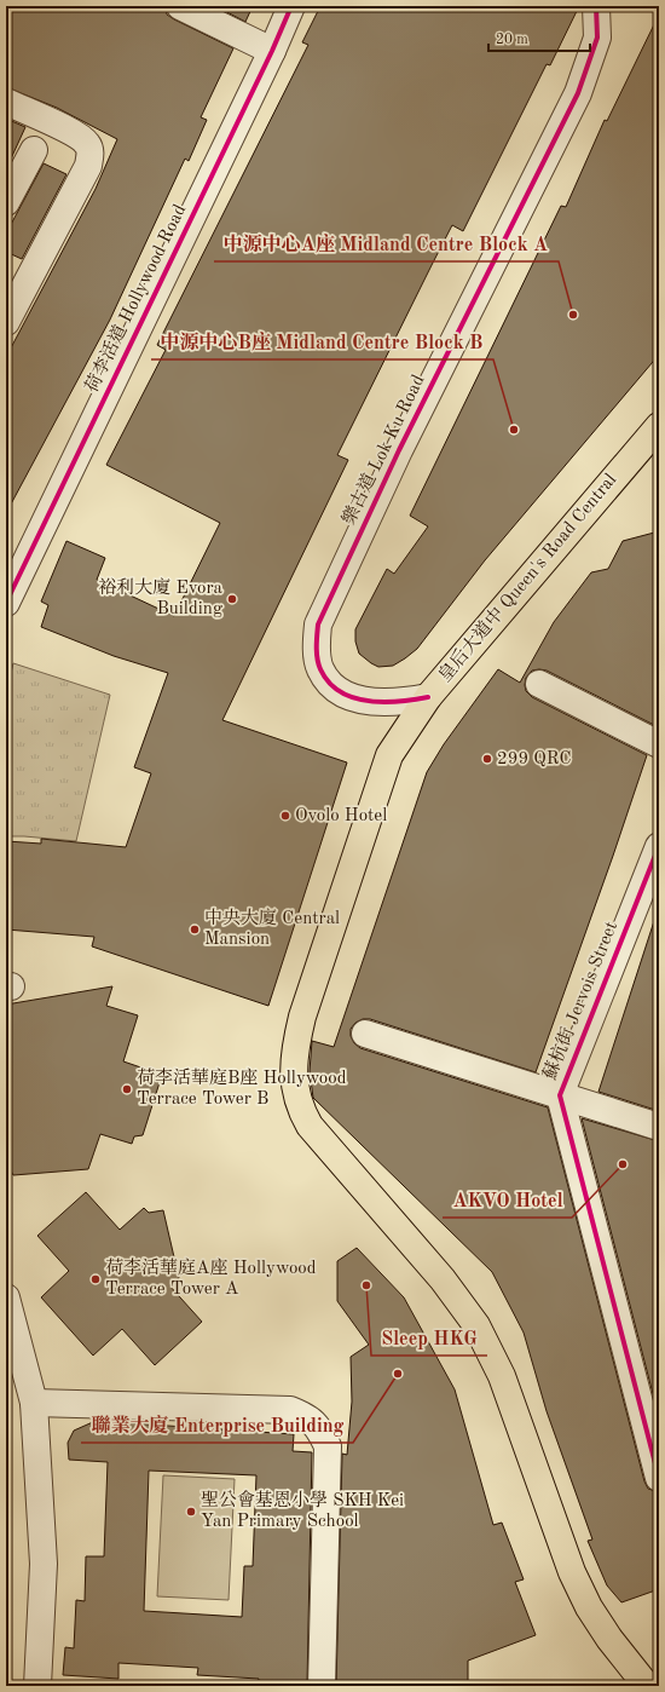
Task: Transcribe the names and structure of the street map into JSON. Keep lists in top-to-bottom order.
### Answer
{
  "streets": {
    "main road": ["皇后大道中 Queen's Road Central"],
    "street": ["荷李活道 Hollywood Road", "樂古道 Lok Ku Road", "蘇杭街 Jervois Street"]
  },
  "crossings": [
    ["樂古道 Lok Ku Road", "皇后大道中 Queen's Road Central"]
  ],
  "places": [
    "中源中心A座 Midland Centre Block A",
    "中源中心B座 Midland Centre Block B",
    "裕利大廈 Evora Building",
    "299 QRC",
    "Ovolo Hotel",
    "中央大廈 Central Mansion",
    "荷李活華庭B座 Hollywood Terrace Tower B",
    "AKVO Hotel",
    "荷李活華庭A座 Hollywood Terrace Tower A",
    "Sleep HKG",
    "聯業大廈 Enterprise Building",
    "聖公會基恩小學 SKH Kei Yan Primary School"
  ],
  "scale_bar": "20 m"
}
